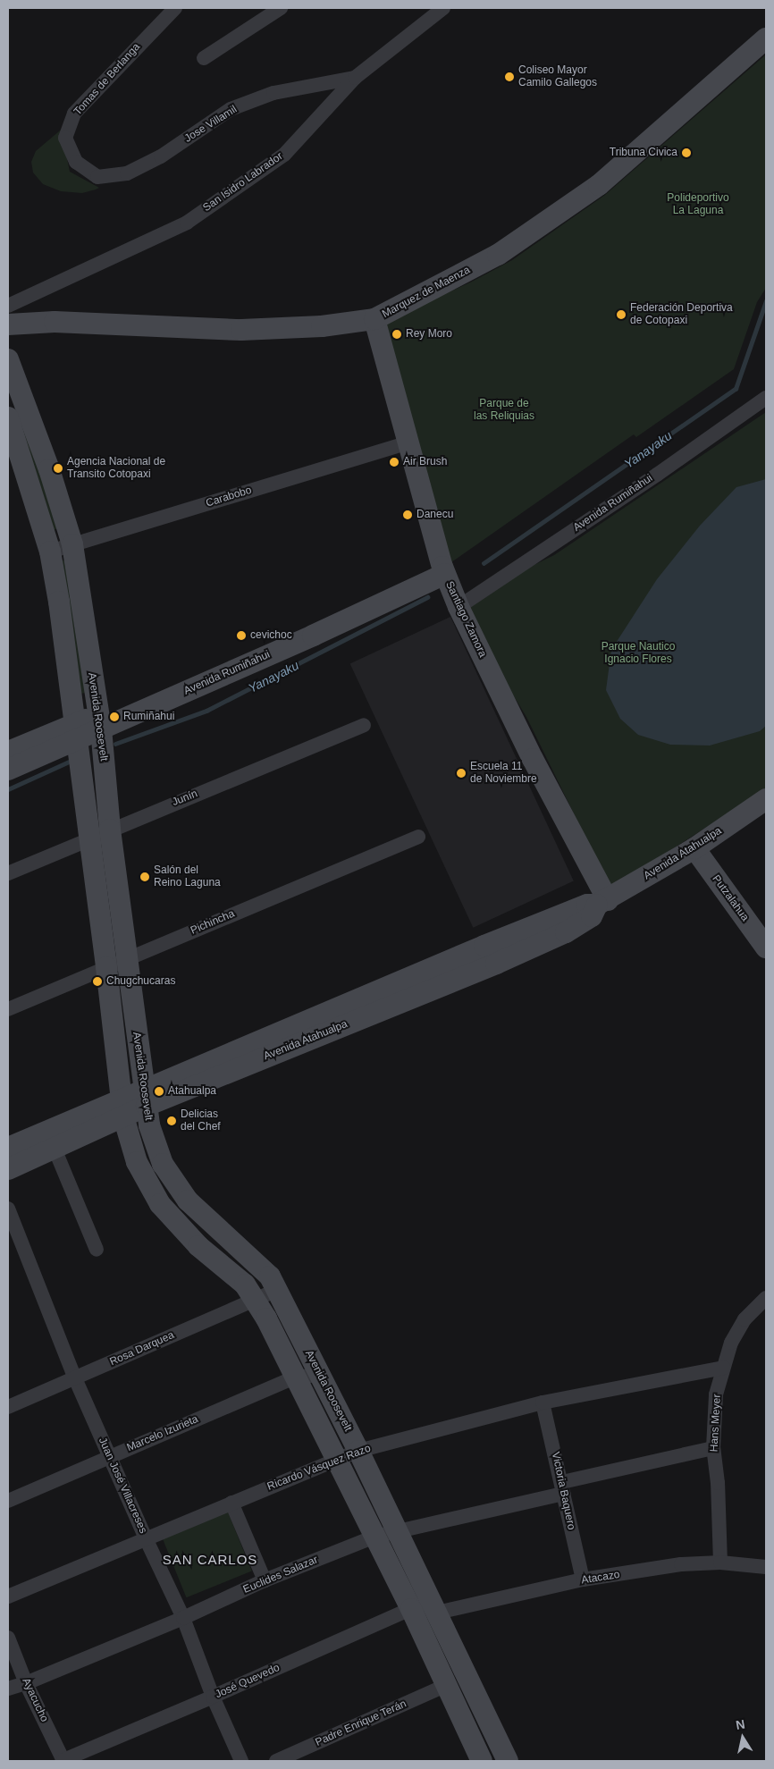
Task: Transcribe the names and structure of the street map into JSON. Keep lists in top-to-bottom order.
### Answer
{
  "streets": {
    "street": [
      "Tomas de Berlanga",
      "Jose Villamil",
      "San Isidro Labrador",
      "Marquez de Maenza",
      "Carabobo",
      "Avenida Rumiñahui",
      "Santiago Zamora",
      "Avenida Roosevelt",
      "Junín",
      "Avenida Atahualpa",
      "Putzalahua",
      "Pichincha",
      "Rosa Darquea",
      "Hans Meyer",
      "Marcelo Izurieta",
      "Ricardo Vásquez Razo",
      "Juan José Villacreses",
      "Victoria Baquero",
      "Euclides Salazar",
      "Atacazo",
      "José Quevedo",
      "Ayacucho",
      "Padre Enrique Terán"
    ]
  },
  "crossings": [
    ["Tomas de Berlanga", "Jose Villamil"],
    ["Jose Villamil", "San Isidro Labrador"],
    ["Marquez de Maenza", "Santiago Zamora"],
    ["Carabobo", "Santiago Zamora"],
    ["Carabobo", "Avenida Roosevelt"],
    ["Avenida Rumiñahui", "Santiago Zamora"],
    ["Avenida Rumiñahui", "Avenida Roosevelt"],
    ["Santiago Zamora", "Avenida Atahualpa"],
    ["Avenida Roosevelt", "Junín"],
    ["Avenida Roosevelt", "Avenida Atahualpa"],
    ["Avenida Roosevelt", "Pichincha"],
    ["Avenida Roosevelt", "Rosa Darquea"],
    ["Avenida Roosevelt", "Marcelo Izurieta"],
    ["Avenida Roosevelt", "Ricardo Vásquez Razo"],
    ["Avenida Roosevelt", "Euclides Salazar"],
    ["Avenida Roosevelt", "Atacazo"],
    ["Avenida Roosevelt", "José Quevedo"],
    ["Avenida Roosevelt", "Padre Enrique Terán"],
    ["Avenida Atahualpa", "Putzalahua"],
    ["Rosa Darquea", "Juan José Villacreses"],
    ["Hans Meyer", "Ricardo Vásquez Razo"],
    ["Hans Meyer", "Euclides Salazar"],
    ["Hans Meyer", "Atacazo"],
    ["Marcelo Izurieta", "Juan José Villacreses"],
    ["Ricardo Vásquez Razo", "Juan José Villacreses"],
    ["Ricardo Vásquez Razo", "Victoria Baquero"],
    ["Juan José Villacreses", "Euclides Salazar"],
    ["Juan José Villacreses", "José Quevedo"],
    ["Victoria Baquero", "Euclides Salazar"],
    ["Victoria Baquero", "Atacazo"],
    ["Euclides Salazar", "Ayacucho"],
    ["Atacazo", "José Quevedo"],
    ["José Quevedo", "Ayacucho"]
  ],
  "districts": ["SAN CARLOS"],
  "water": ["Yanayaku"],
  "parks": ["Polideportivo La Laguna", "Parque de las Reliquias", "Parque Nautico Ignacio Flores"],
  "places": [
    "Coliseo Mayor Camilo Gallegos",
    "Tribuna Civica",
    "Federación Deportiva de Cotopaxi",
    "Rey Moro",
    "Air Brush",
    "Agencia Nacional de Transito Cotopaxi",
    "Danecu",
    "cevichoc",
    "Rumiñahui",
    "Escuela 11 de Noviembre",
    "Salón del Reino Laguna",
    "Chugchucaras",
    "Atahualpa",
    "Delicias del Chef"
  ],
  "north": "top"
}
